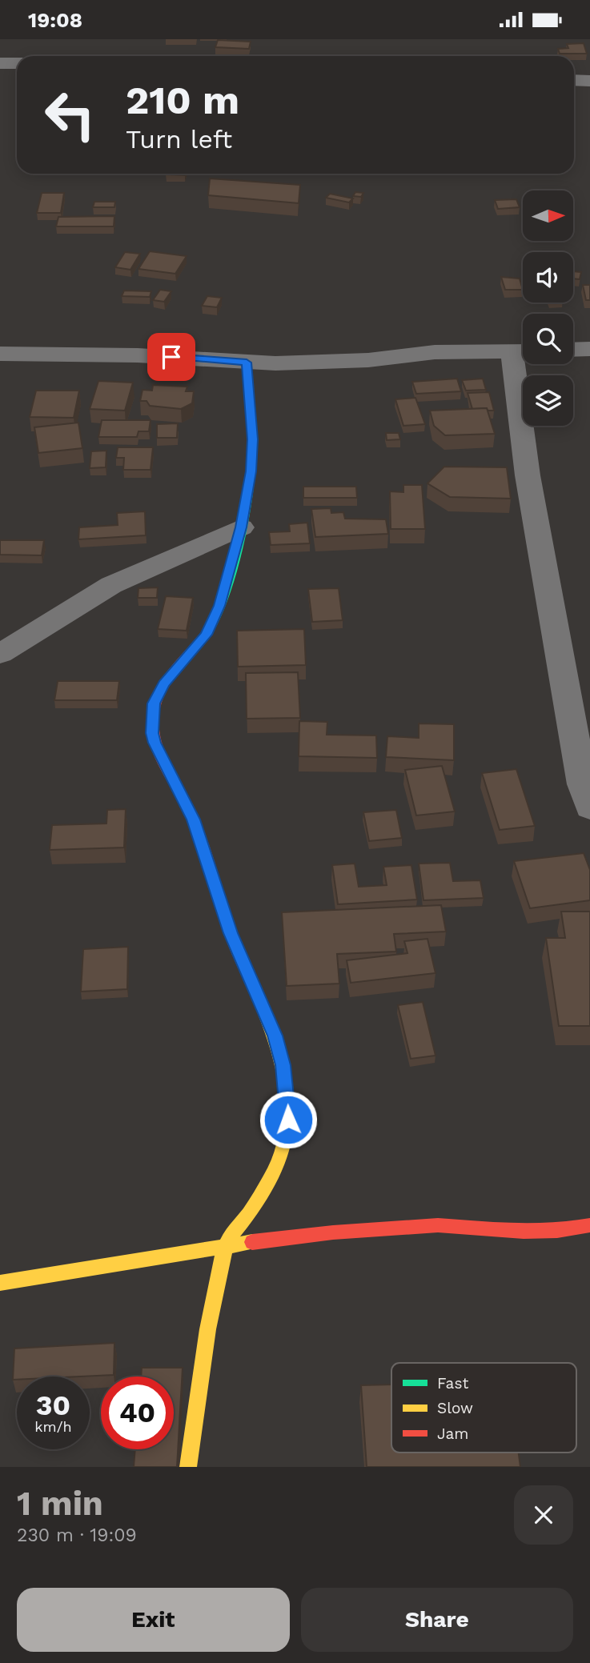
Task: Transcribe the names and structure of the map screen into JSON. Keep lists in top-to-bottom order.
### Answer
{
  "legend": ["Fast", "Slow", "Jam"],
  "north": "right",
  "page": {
    "status": "19:08",
    "turn": ["210 m", "Turn left"],
    "speed": "30 km/h",
    "limit": "40",
    "heading": ["1 min", "230 m · 19:09"],
    "buttons": ["Exit", "Share"]
  }
}
